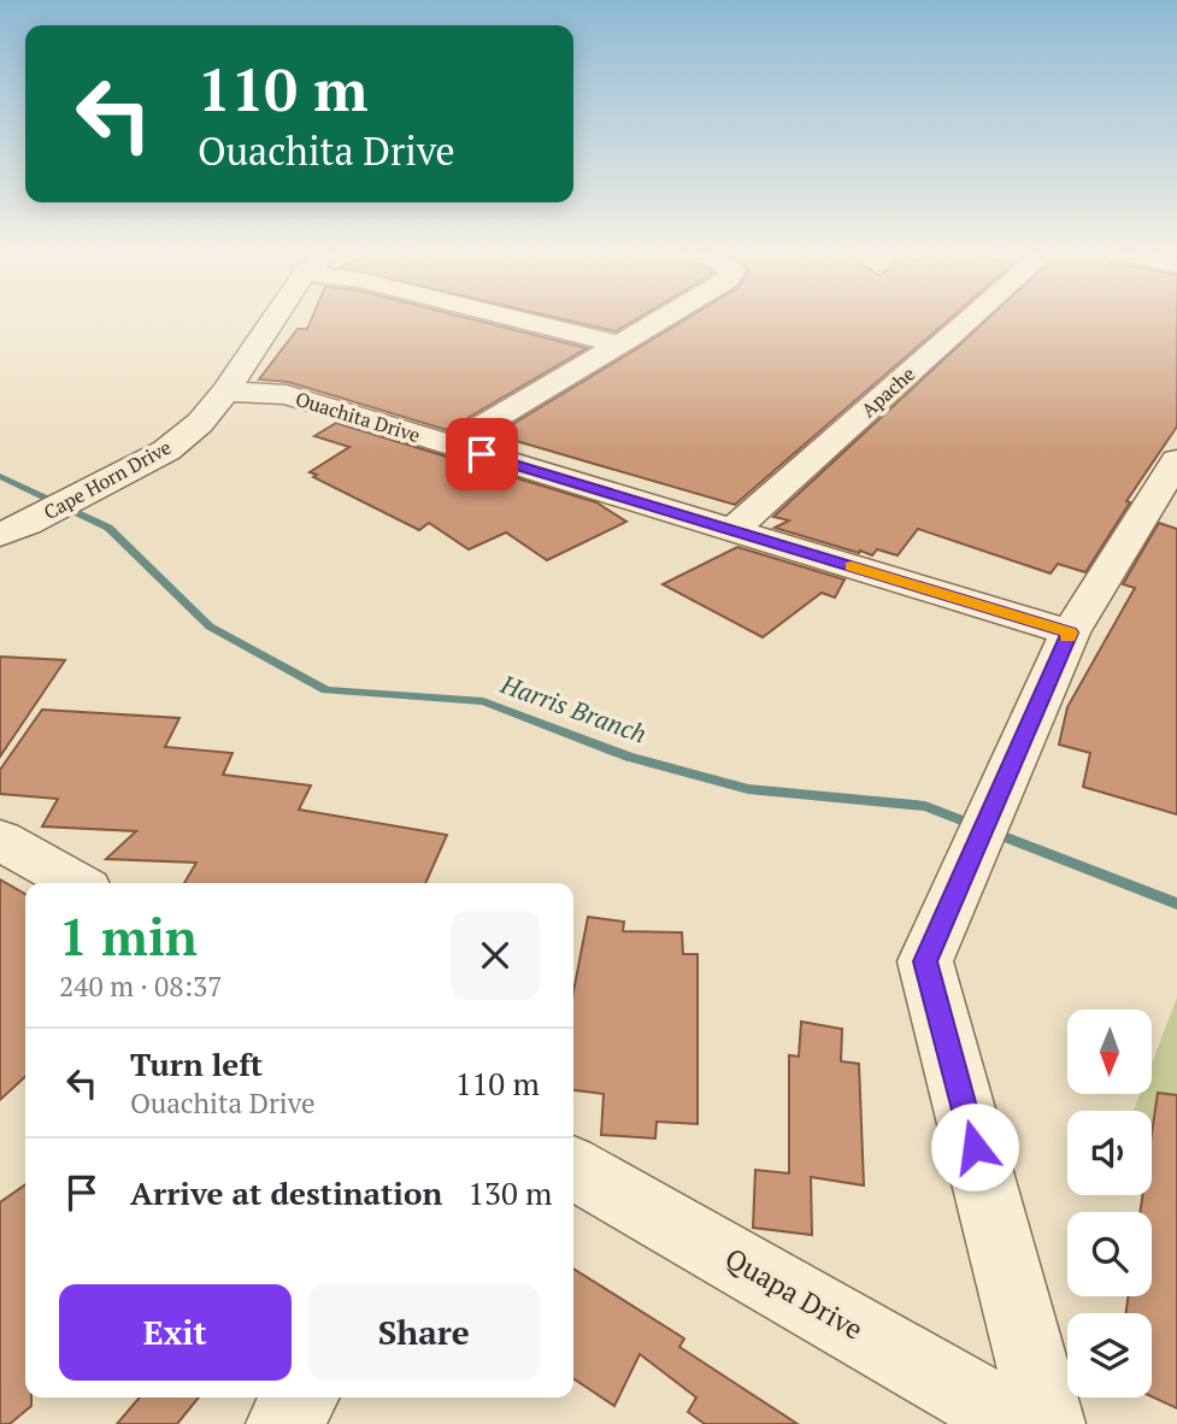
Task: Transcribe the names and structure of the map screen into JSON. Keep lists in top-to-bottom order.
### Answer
{
  "streets": {
    "street": [
      "Apache",
      "Ouachita Drive",
      "Cape Horn Drive",
      "Quapa Drive"
    ]
  },
  "crossings": [
    ["Apache", "Ouachita Drive"],
    ["Ouachita Drive", "Cape Horn Drive"]
  ],
  "water": ["Harris Branch"],
  "north": "bottom",
  "page": {
    "turn": ["110 m", "Ouachita Drive"],
    "heading": ["1 min", "240 m · 08:37"],
    "list": [
      {
        "name": "Turn left",
        "note": "Ouachita Drive",
        "value": "110 m"
      },
      {
        "name": "Arrive at destination",
        "value": "130 m"
      }
    ],
    "buttons": ["Exit", "Share"]
  }
}
